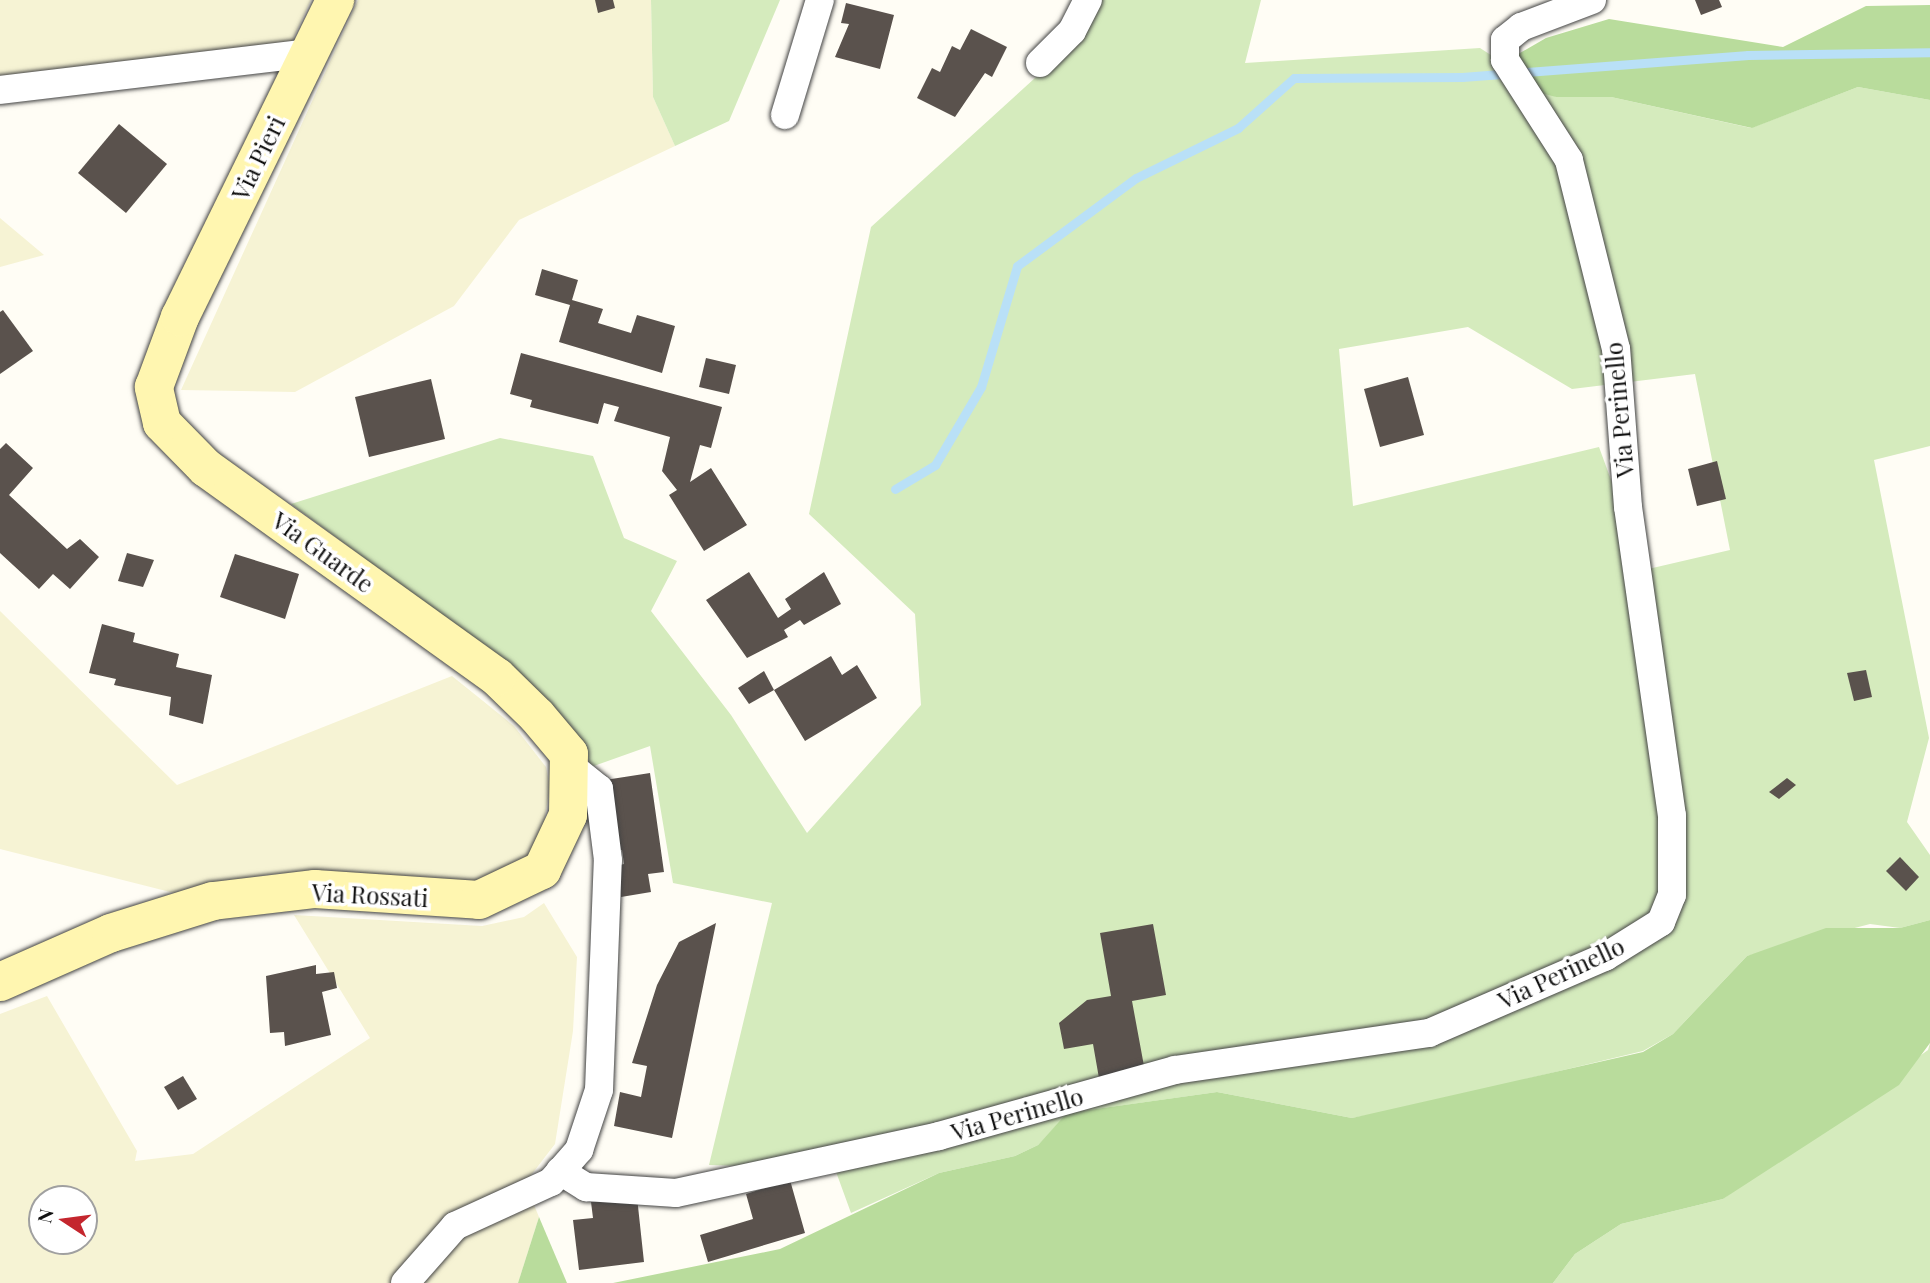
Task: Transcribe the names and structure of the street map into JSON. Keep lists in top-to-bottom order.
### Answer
{
  "streets": {
    "street": [
      "Via Pieri",
      "Via Perinello",
      "Via Guarde",
      "Via Rossati"
    ]
  },
  "crossings": [
    ["Via Pieri", "Via Guarde"],
    ["Via Guarde", "Via Rossati"]
  ],
  "north": "left"
}
